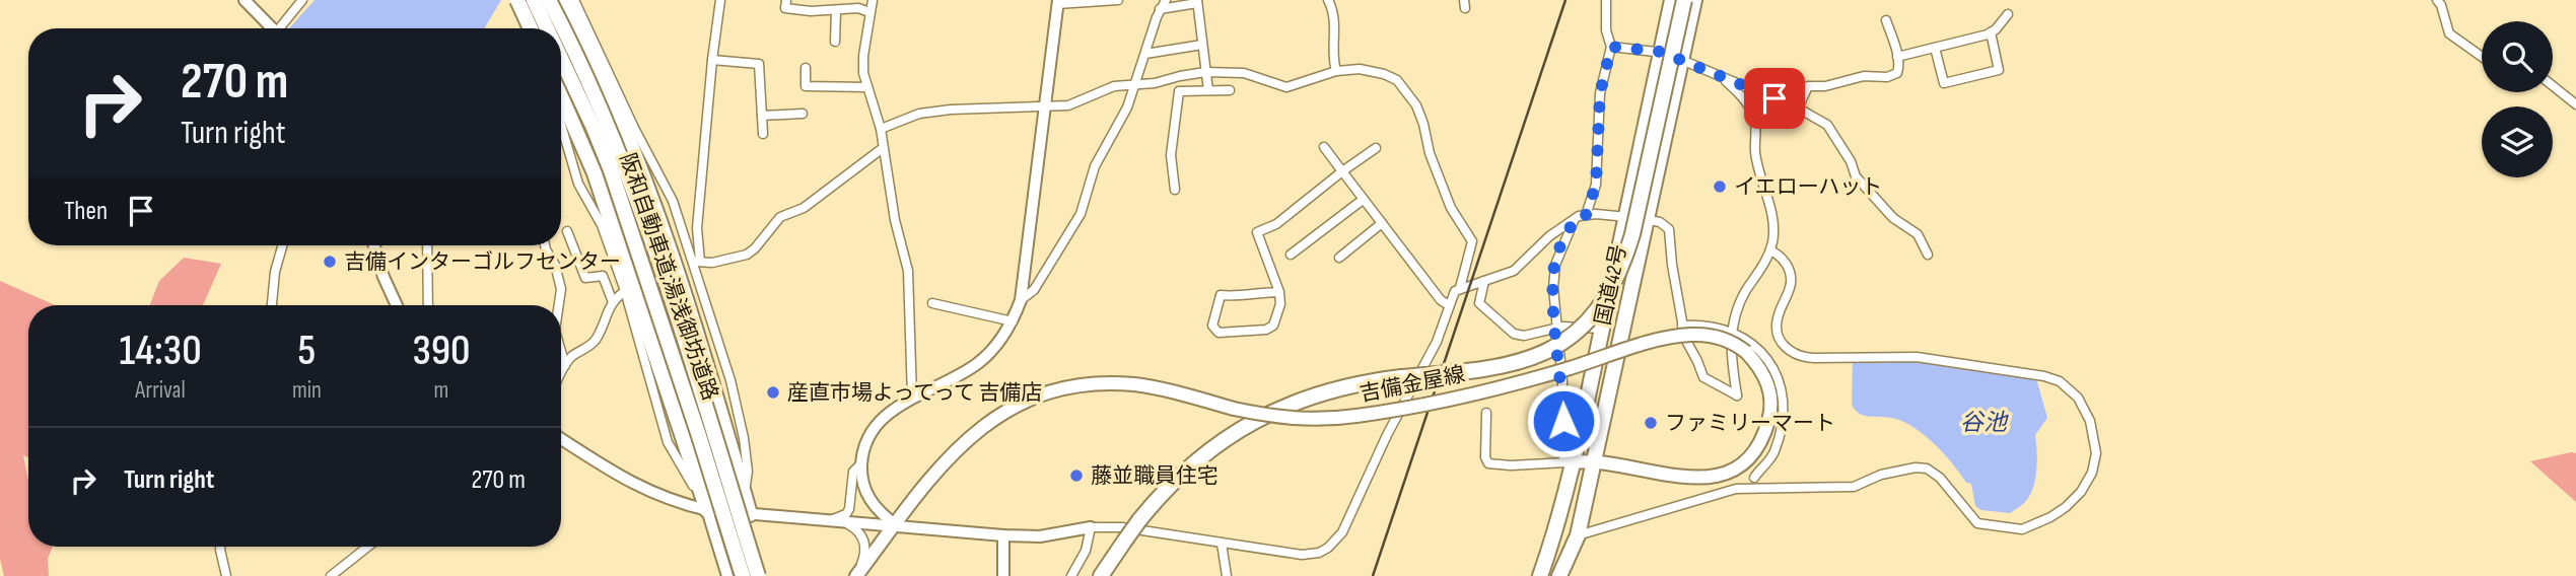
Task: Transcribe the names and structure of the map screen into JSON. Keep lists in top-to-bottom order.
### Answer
{
  "streets": {
    "highway": ["阪和自動車道;湯浅御坊道路", "国道42号"],
    "main road": ["吉備金屋線"]
  },
  "crossings": [
    ["国道42号", "吉備金屋線"]
  ],
  "water": ["谷池"],
  "places": [
    "イエローハット",
    "吉備インターゴルフセンター",
    "産直市場よってって 吉備店",
    "ファミリーマート",
    "藤並職員住宅"
  ],
  "page": {
    "turn": ["270 m", "Turn right"],
    "then": "Then",
    "eta": [
      "14:30",
      "Arrival",
      "5",
      "min",
      "390",
      "m"
    ],
    "list": [
      {
        "name": "Turn right",
        "value": "270 m"
      }
    ]
  }
}
